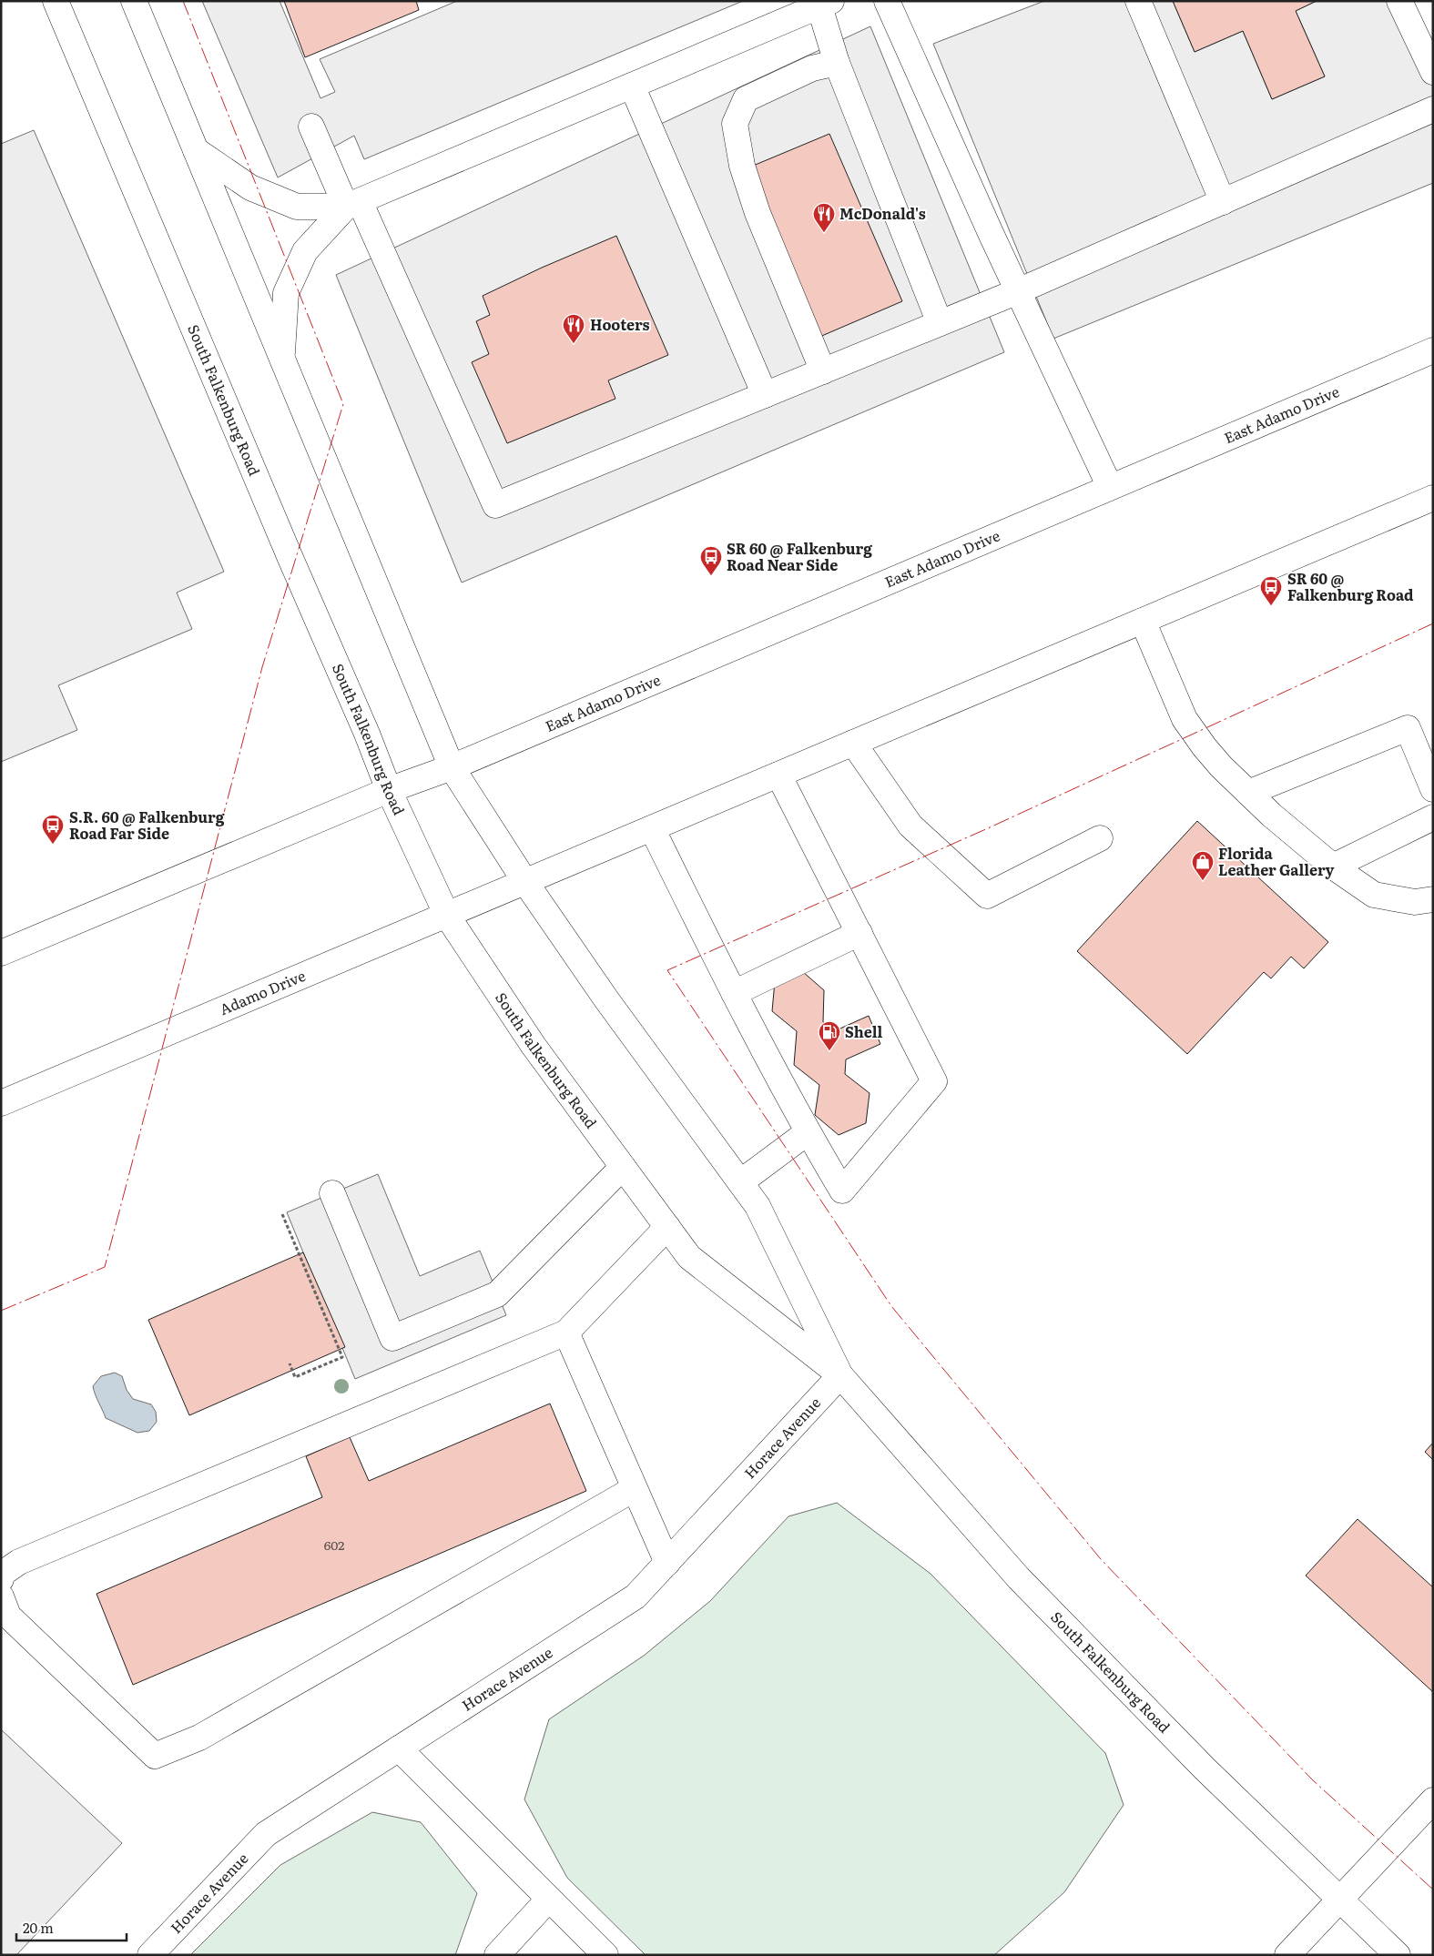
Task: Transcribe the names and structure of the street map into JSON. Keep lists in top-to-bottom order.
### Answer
{
  "streets": {
    "street": [
      "South Falkenburg Road",
      "East Adamo Drive",
      "Adamo Drive",
      "Horace Avenue"
    ]
  },
  "crossings": [
    ["South Falkenburg Road", "East Adamo Drive"],
    ["South Falkenburg Road", "Adamo Drive"],
    ["South Falkenburg Road", "Horace Avenue"]
  ],
  "places": {
    "restaurant": ["McDonald's", "Hooters"],
    "bus stop": ["SR 60 @ Falkenburg Road Near Side", "SR 60 @ Falkenburg Road", "S.R. 60 @ Falkenburg Road Far Side"],
    "shop": ["Florida Leather Gallery"],
    "fuel station": ["Shell"]
  },
  "house_numbers": ["602"],
  "scale_bar": "20 m"
}
